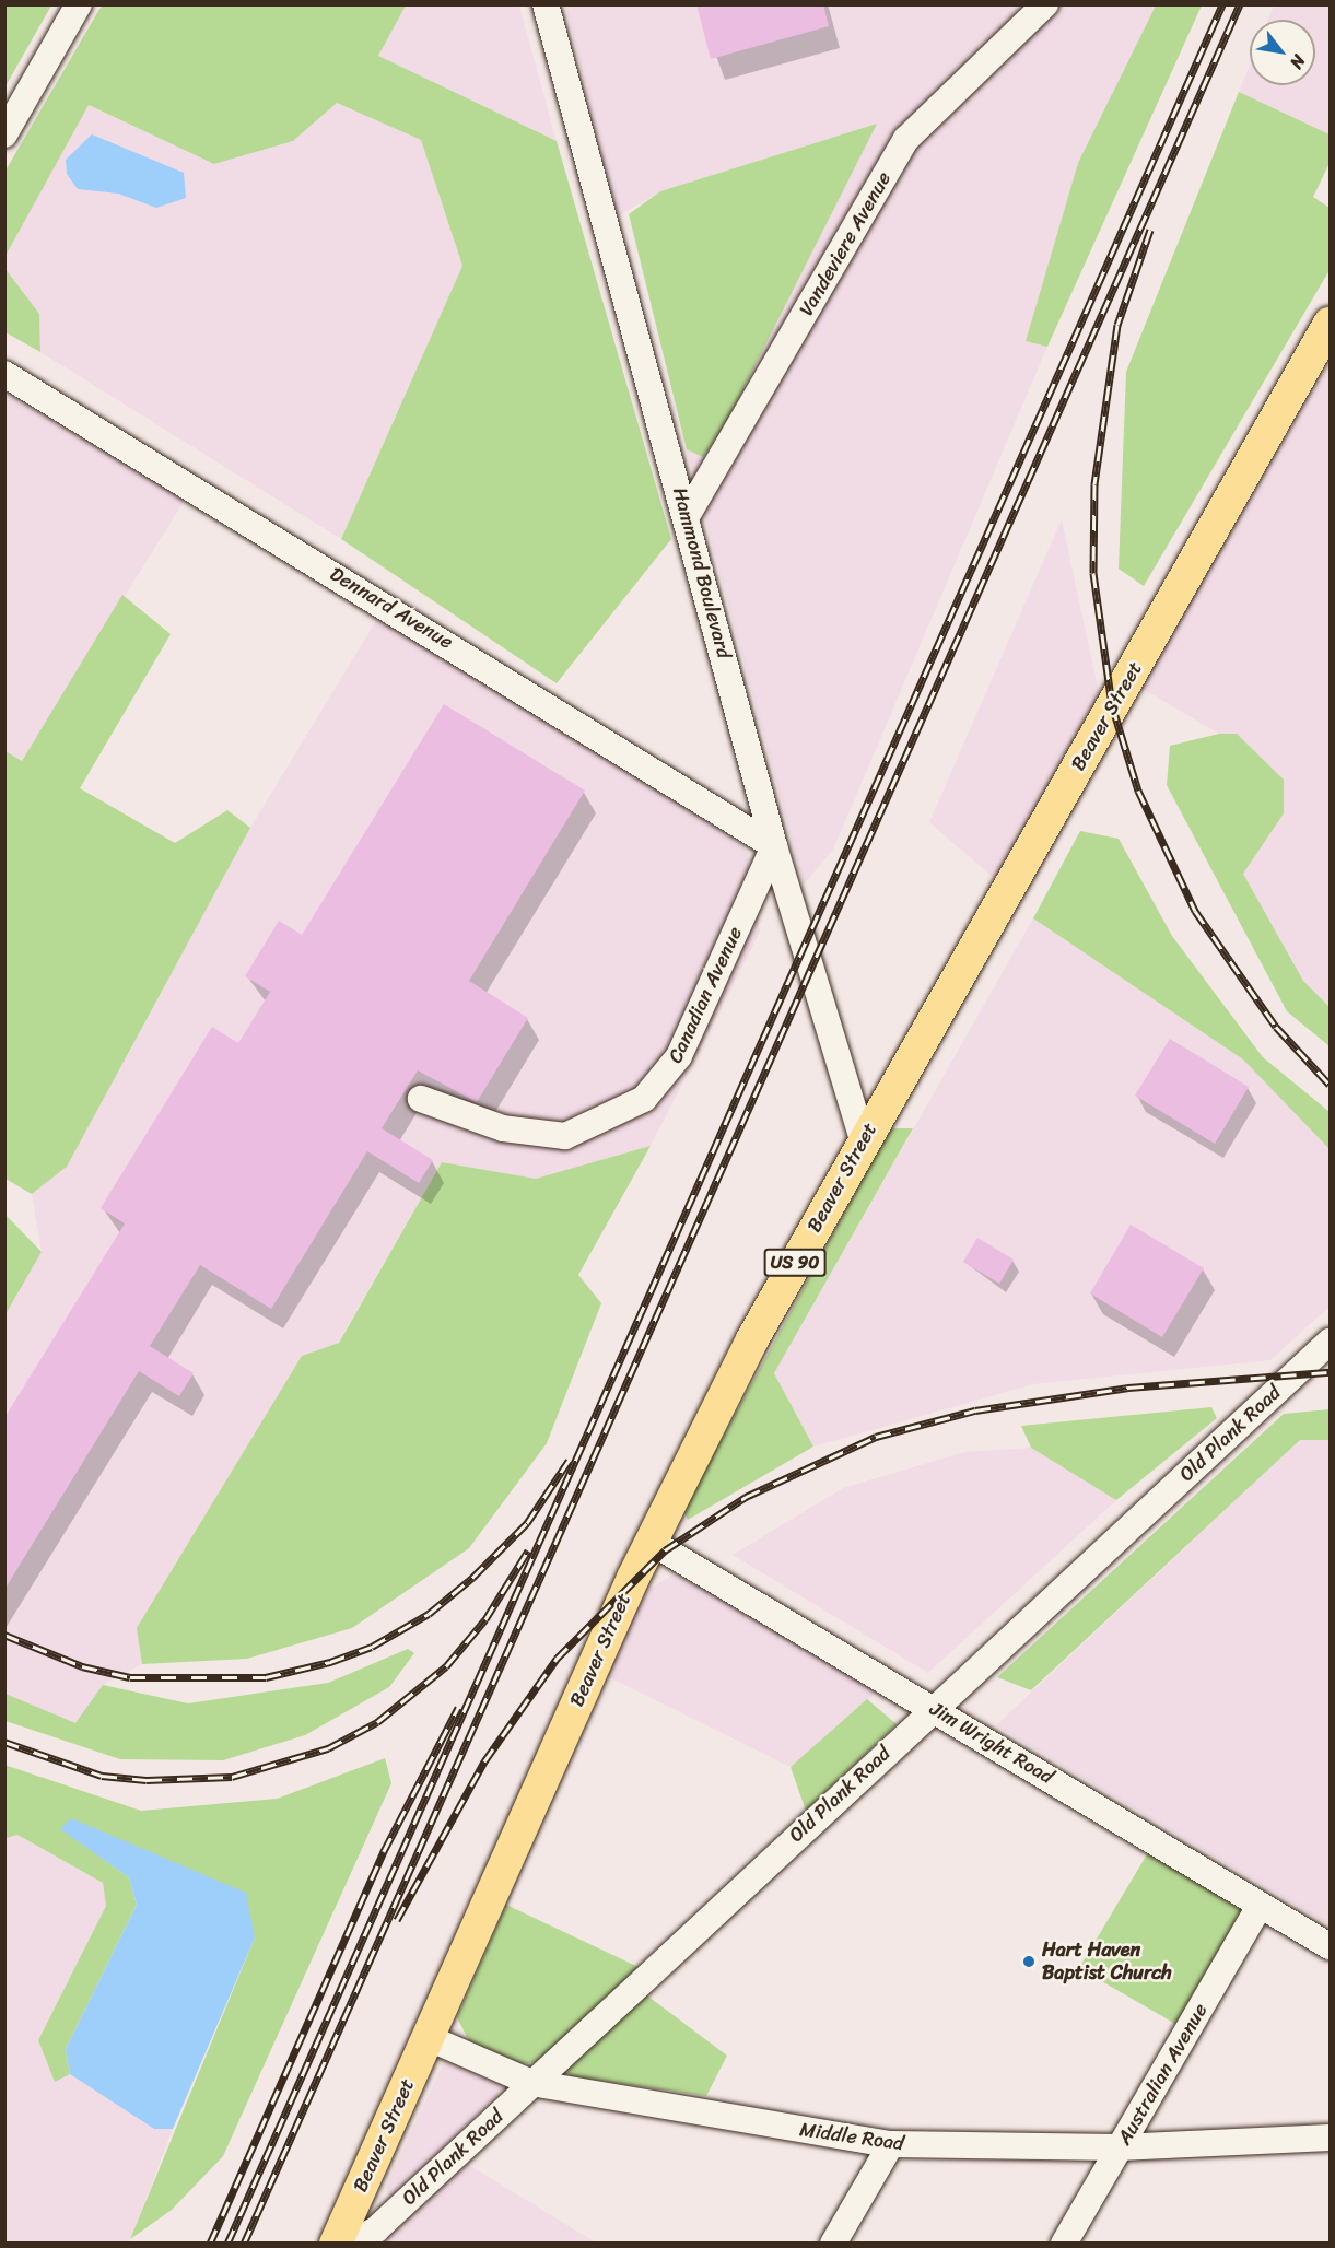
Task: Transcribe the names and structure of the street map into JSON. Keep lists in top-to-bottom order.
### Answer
{
  "streets": {
    "main road": ["Beaver Street", "US 90"],
    "street": [
      "Vandeviere Avenue",
      "Hammond Boulevard",
      "Dennard Avenue",
      "Canadian Avenue",
      "Old Plank Road",
      "Jim Wright Road",
      "Australian Avenue",
      "Middle Road"
    ]
  },
  "crossings": [
    ["Vandeviere Avenue", "Hammond Boulevard"],
    ["Hammond Boulevard", "Dennard Avenue"],
    ["Hammond Boulevard", "Beaver Street"],
    ["Hammond Boulevard", "Canadian Avenue"],
    ["Dennard Avenue", "Canadian Avenue"],
    ["Beaver Street", "Jim Wright Road"],
    ["Beaver Street", "Middle Road"],
    ["Old Plank Road", "Jim Wright Road"],
    ["Old Plank Road", "Middle Road"],
    ["Jim Wright Road", "Australian Avenue"],
    ["Australian Avenue", "Middle Road"]
  ],
  "places": ["Hart Haven Baptist Church"],
  "north": "bottom right"
}
